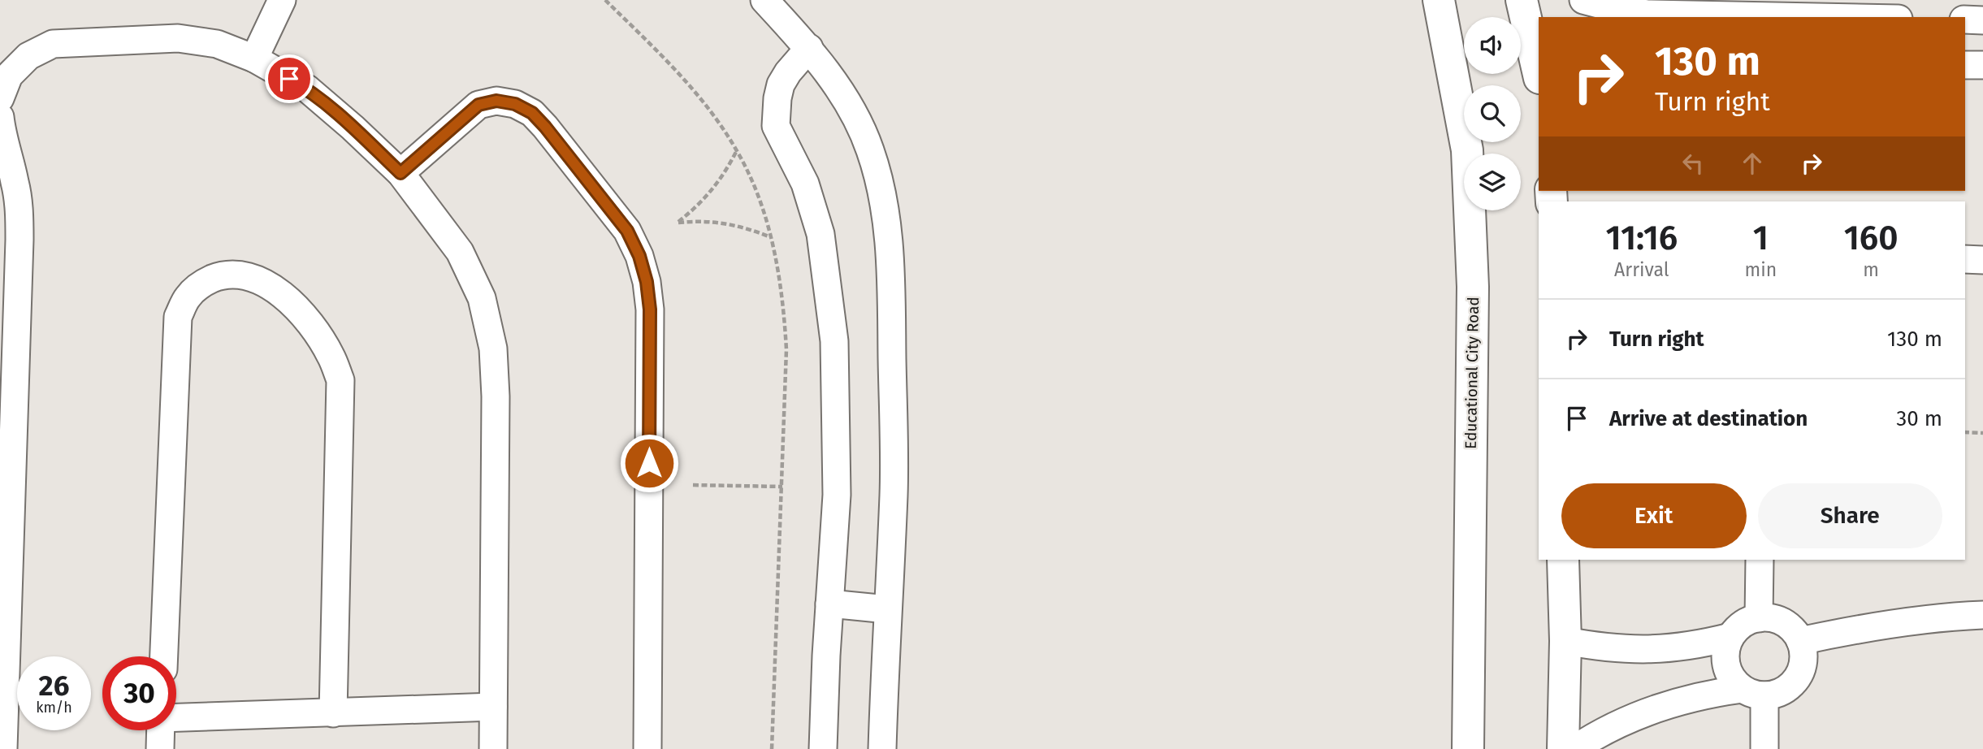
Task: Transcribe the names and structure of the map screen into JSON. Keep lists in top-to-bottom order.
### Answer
{
  "streets": {
    "street": ["Educational City Road"]
  },
  "page": {
    "turn": ["130 m", "Turn right"],
    "eta": [
      "11:16",
      "Arrival",
      "1",
      "min",
      "160",
      "m"
    ],
    "list": [
      {
        "name": "Turn right",
        "value": "130 m"
      },
      {
        "name": "Arrive at destination",
        "value": "30 m"
      }
    ],
    "buttons": ["Exit", "Share"],
    "speed": "26 km/h",
    "limit": "30"
  }
}
